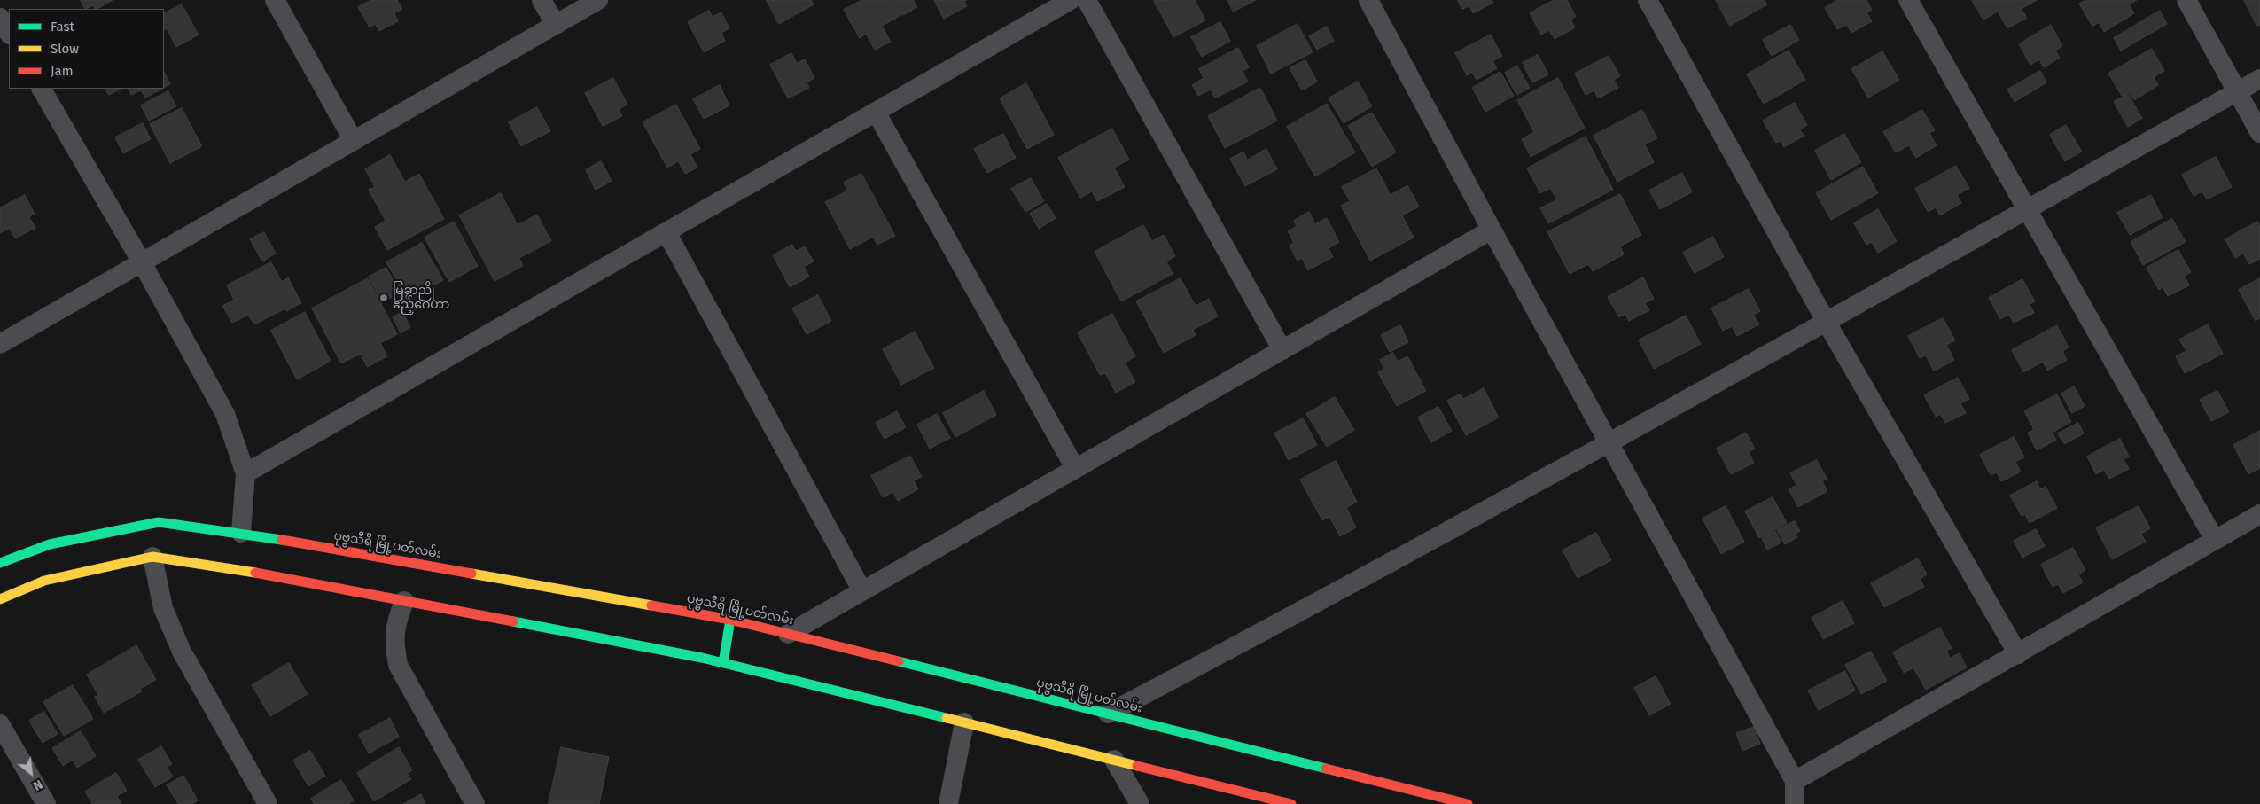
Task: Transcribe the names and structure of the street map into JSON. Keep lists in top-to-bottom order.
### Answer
{
  "streets": {
    "main road": ["ပုဗ္ဗသီရိ မြို့ပတ်လမ်း"]
  },
  "places": ["မြခွာညို ဧည့်ဂေဟာ"],
  "legend": ["Fast", "Slow", "Jam"],
  "north": "bottom right"
}
